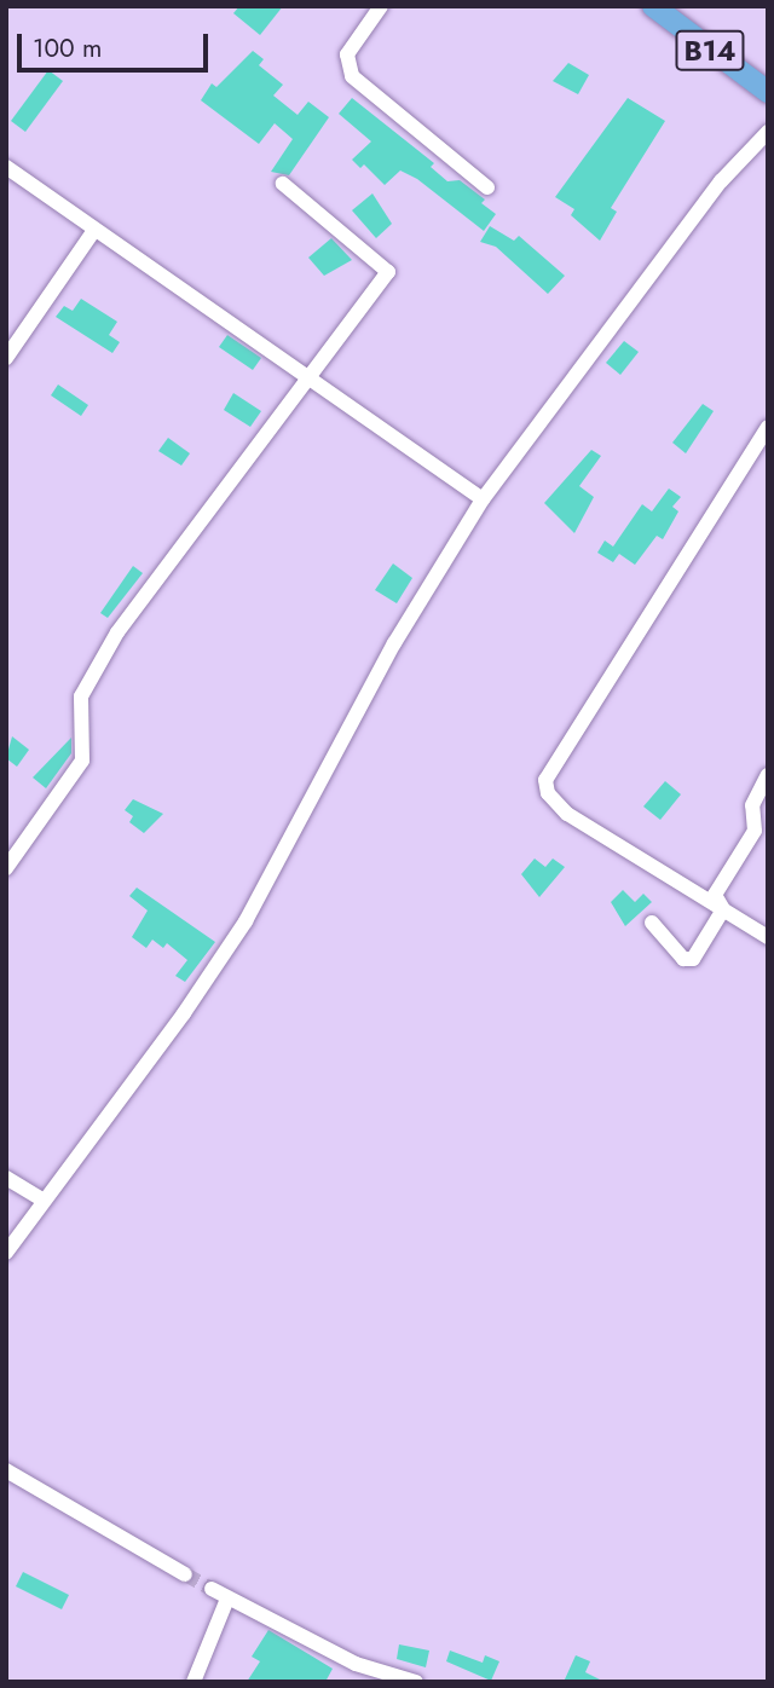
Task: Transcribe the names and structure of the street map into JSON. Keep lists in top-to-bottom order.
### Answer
{
  "streets": {
    "highway": ["B14"]
  },
  "scale_bar": "100 m"
}
